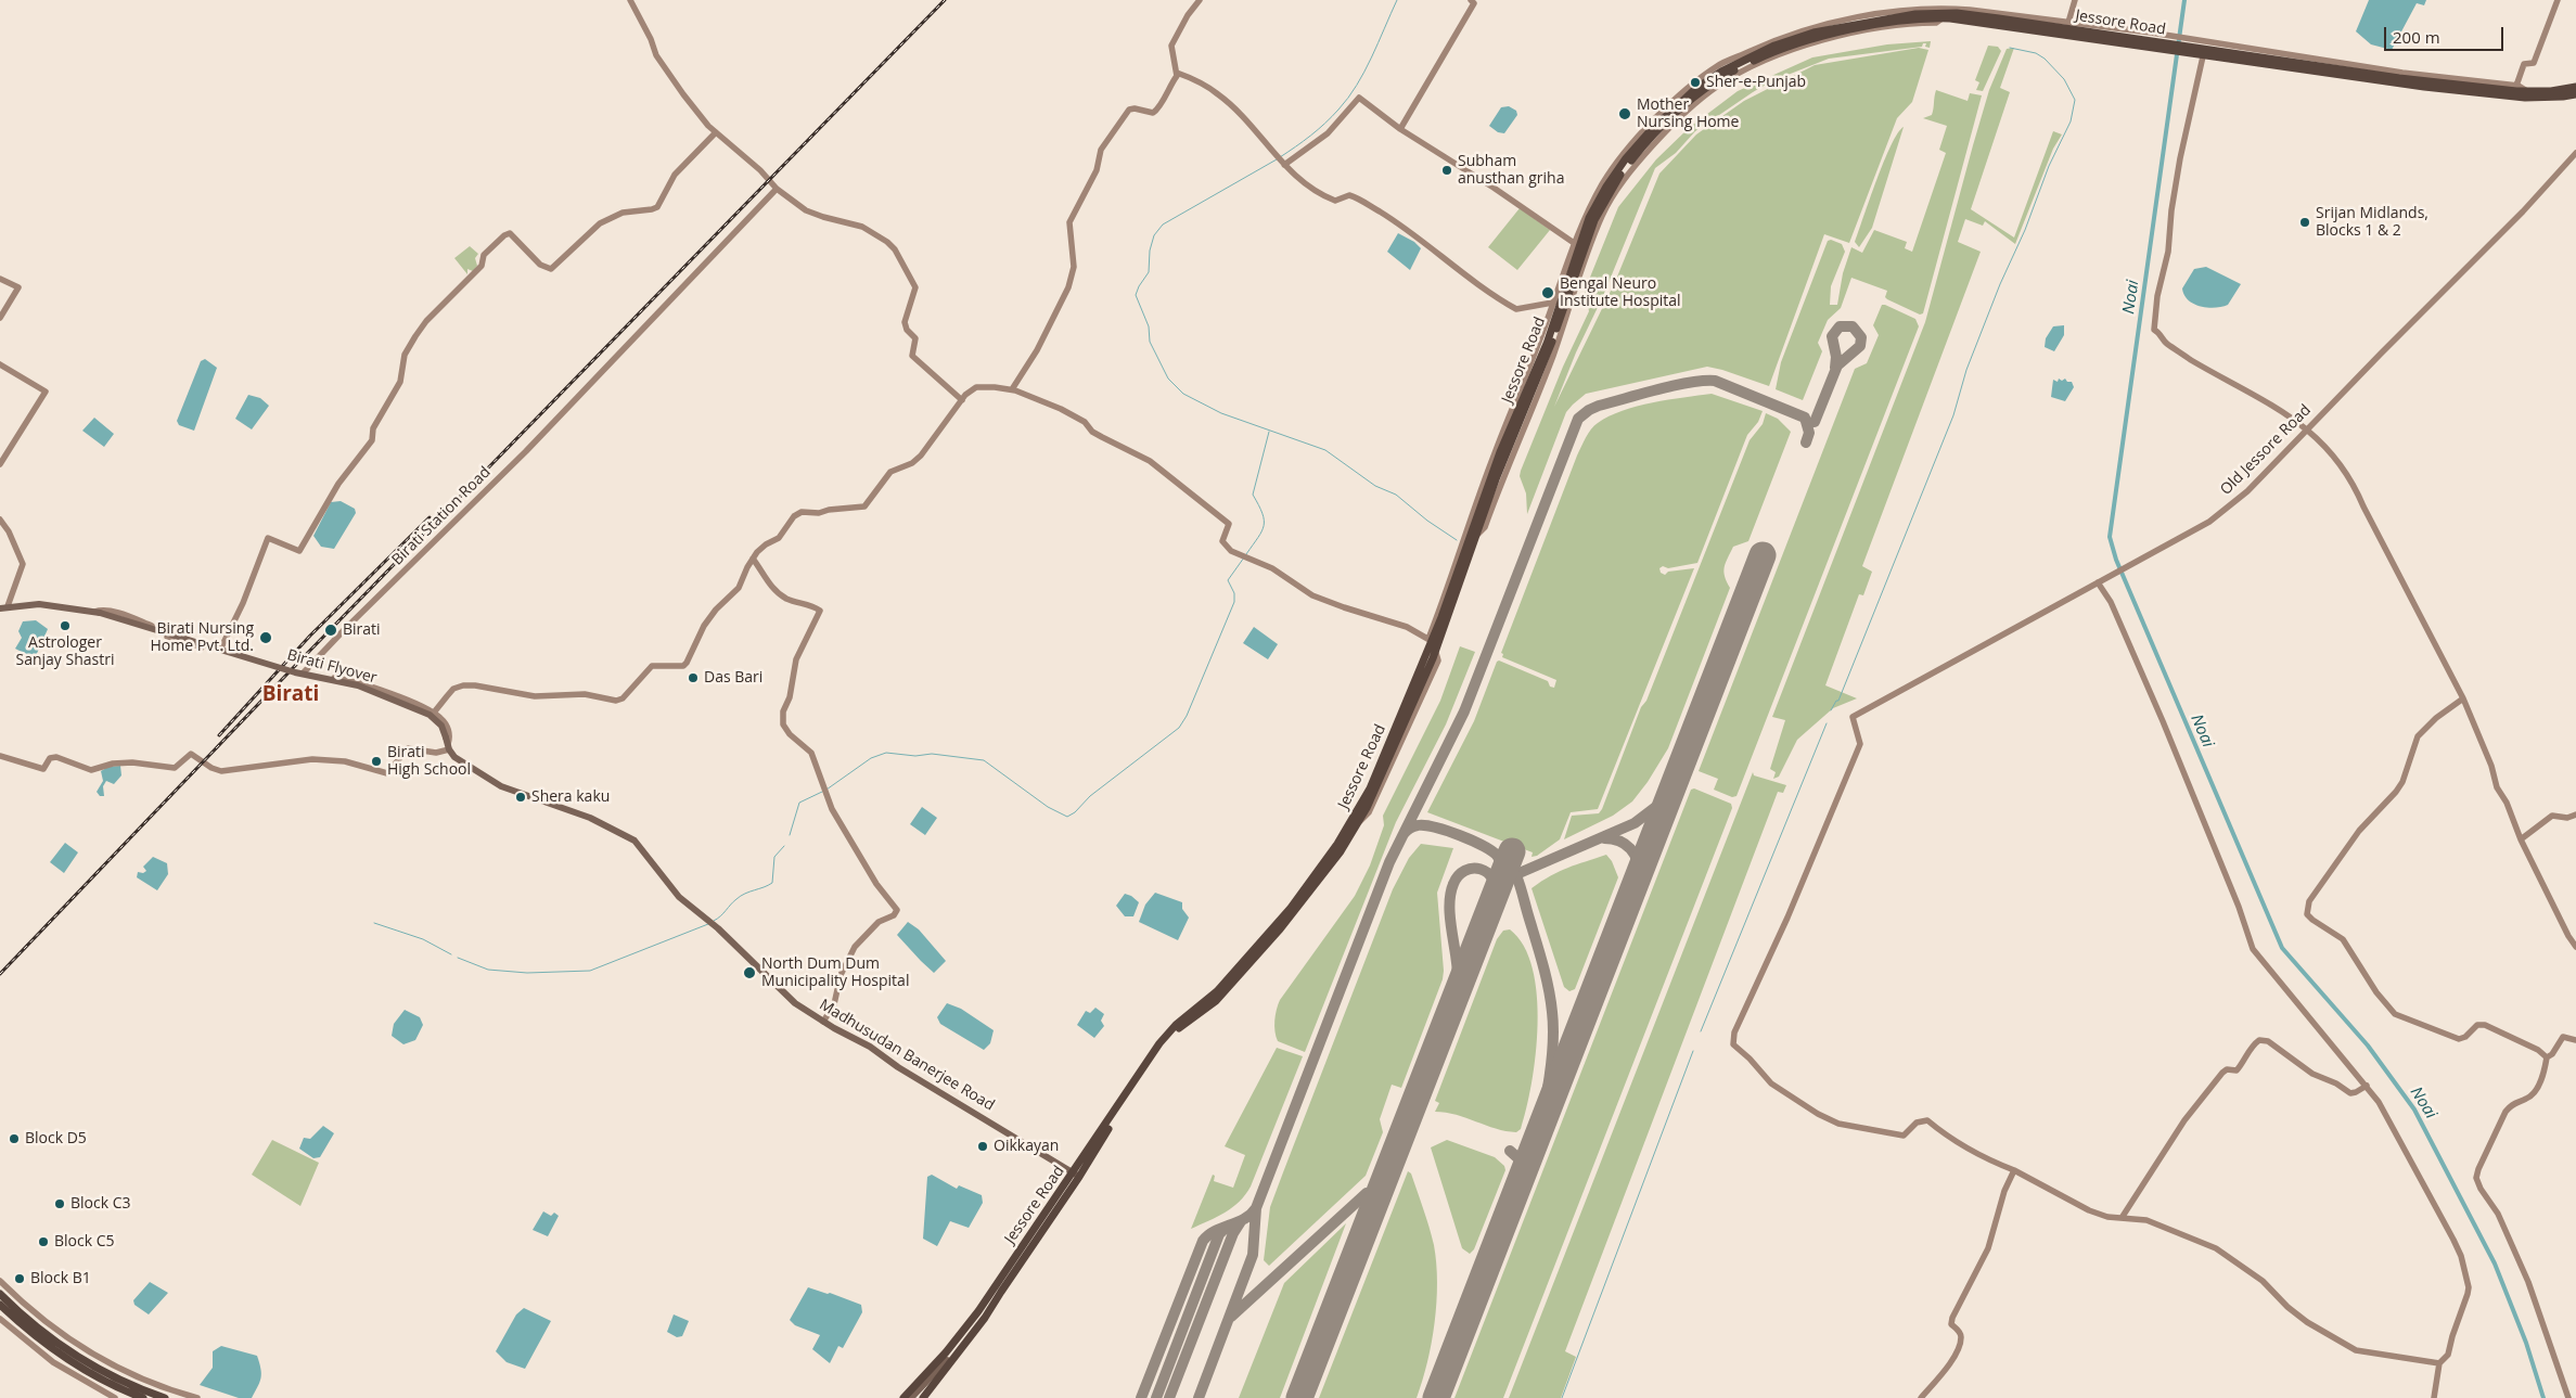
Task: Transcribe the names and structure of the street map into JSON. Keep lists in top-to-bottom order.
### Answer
{
  "streets": {
    "highway": ["Jessore Road"],
    "main road": ["Birati Flyover", "Madhusudan Banerjee Road"],
    "street": ["Old Jessore Road", "Birati Station Road"]
  },
  "crossings": [
    ["Jessore Road", "Madhusudan Banerjee Road"],
    ["Birati Flyover", "Madhusudan Banerjee Road"]
  ],
  "districts": ["Birati"],
  "water": ["Noai"],
  "places": [
    "Sher-e-Punjab",
    "Mother Nursing Home",
    "Subham anusthan griha",
    "Srijan Midlands, Blocks 1 & 2",
    "Bengal Neuro Institute Hospital",
    "Astrologer Sanjay Shastri",
    "Birati",
    "Birati Nursing Home Pvt. Ltd.",
    "Das Bari",
    "Birati High School",
    "Shera kaku",
    "North Dum Dum Municipality Hospital",
    "Block D5",
    "Oikkayan",
    "Block C3",
    "Block C5",
    "Block B1"
  ],
  "scale_bar": "200 m"
}
